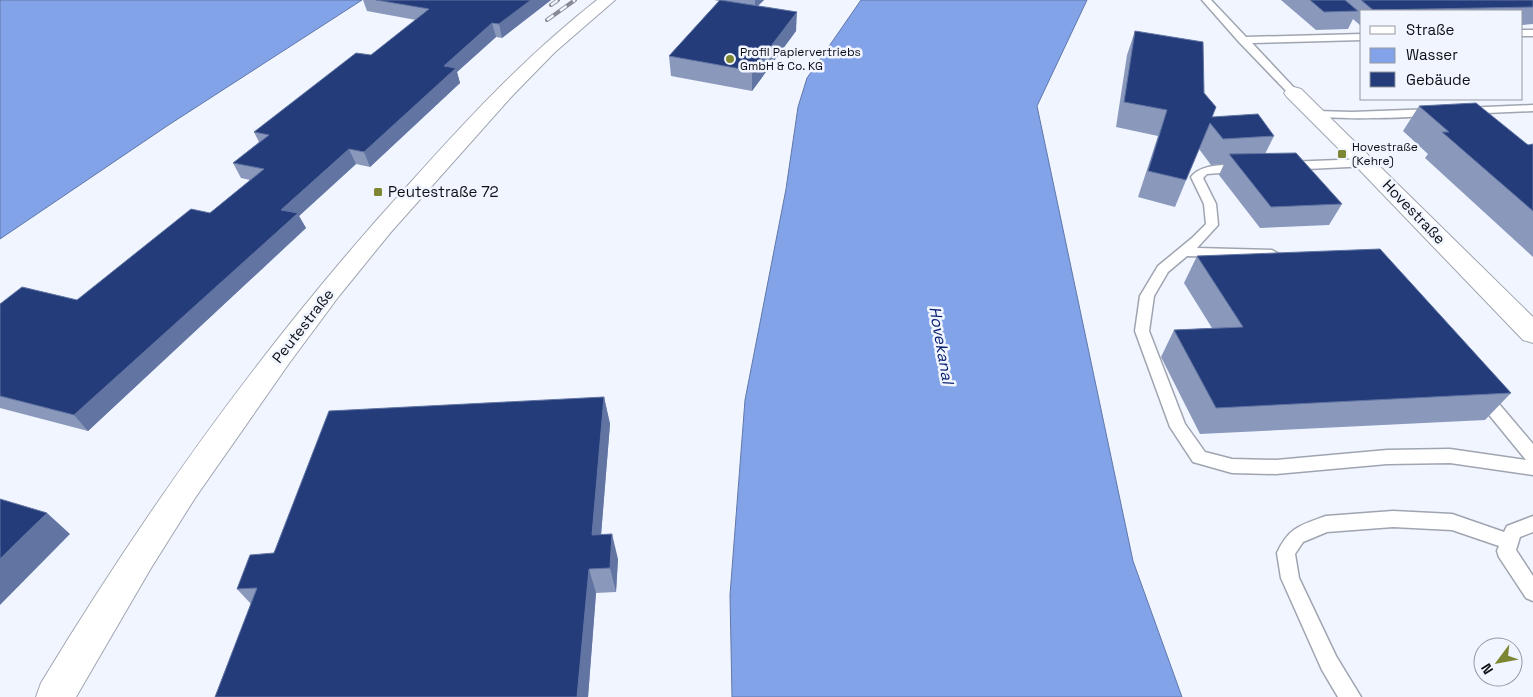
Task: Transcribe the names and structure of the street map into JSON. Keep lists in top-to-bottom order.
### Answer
{
  "streets": {
    "street": ["Hovestraße", "Peutestraße"]
  },
  "water": ["Hovekanal"],
  "places": {
    "other": ["Profil Papiervertriebs GmbH & Co. KG"],
    "transit": ["Hovestraße (Kehre)", "Peutestraße 72"]
  },
  "legend": ["Straße", "Wasser", "Gebäude"],
  "north": "bottom left"
}
